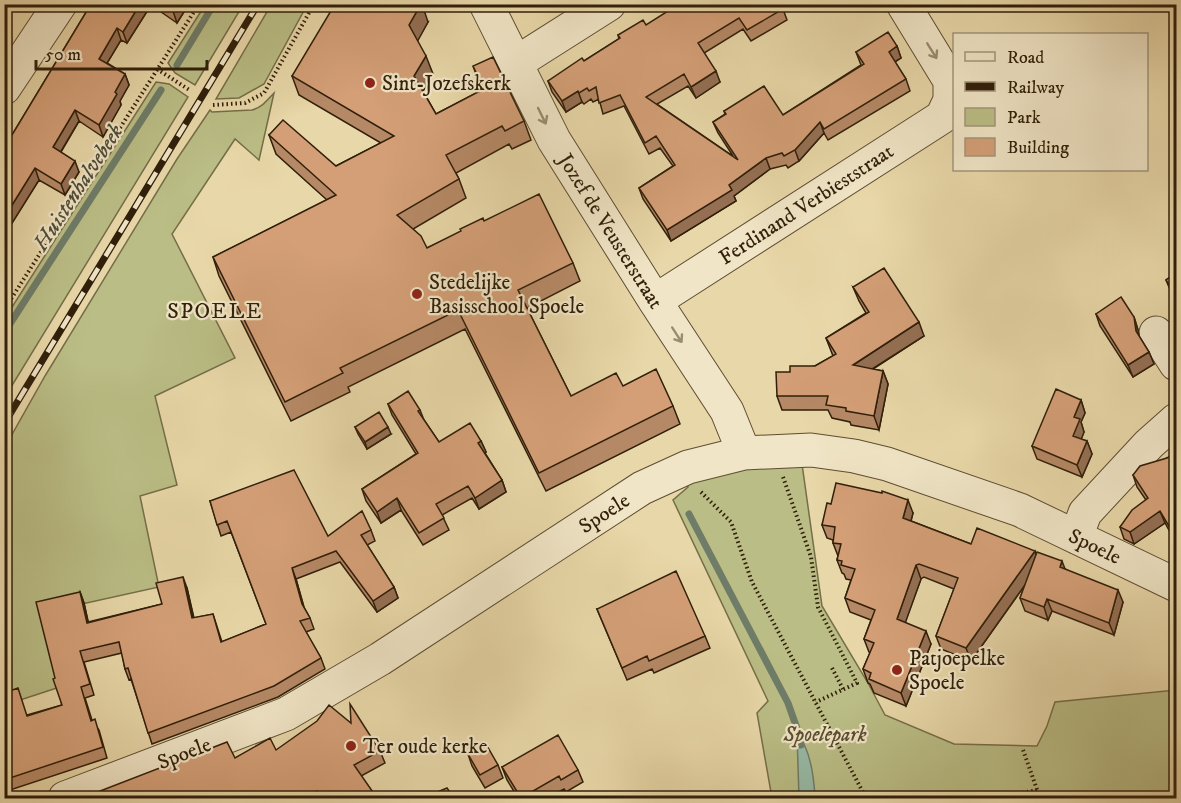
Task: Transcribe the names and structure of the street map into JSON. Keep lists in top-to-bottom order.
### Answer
{
  "streets": {
    "street": ["Ferdinand Verbieststraat", "Jozef de Veusterstraat", "Spoele"]
  },
  "crossings": [
    ["Ferdinand Verbieststraat", "Jozef de Veusterstraat"],
    ["Jozef de Veusterstraat", "Spoele"]
  ],
  "one_way": ["Ferdinand Verbieststraat", "Jozef de Veusterstraat"],
  "districts": ["SPOELE"],
  "water": ["Huistenhalvebeek"],
  "parks": ["Spoelepark"],
  "places": [
    "Sint-Jozefskerk",
    "Stedelijke Basisschool Spoele",
    "Patjoepelke Spoele",
    "Ter oude kerke"
  ],
  "legend": [
    "Road",
    "Railway",
    "Park",
    "Building"
  ],
  "scale_bar": "50 m"
}
